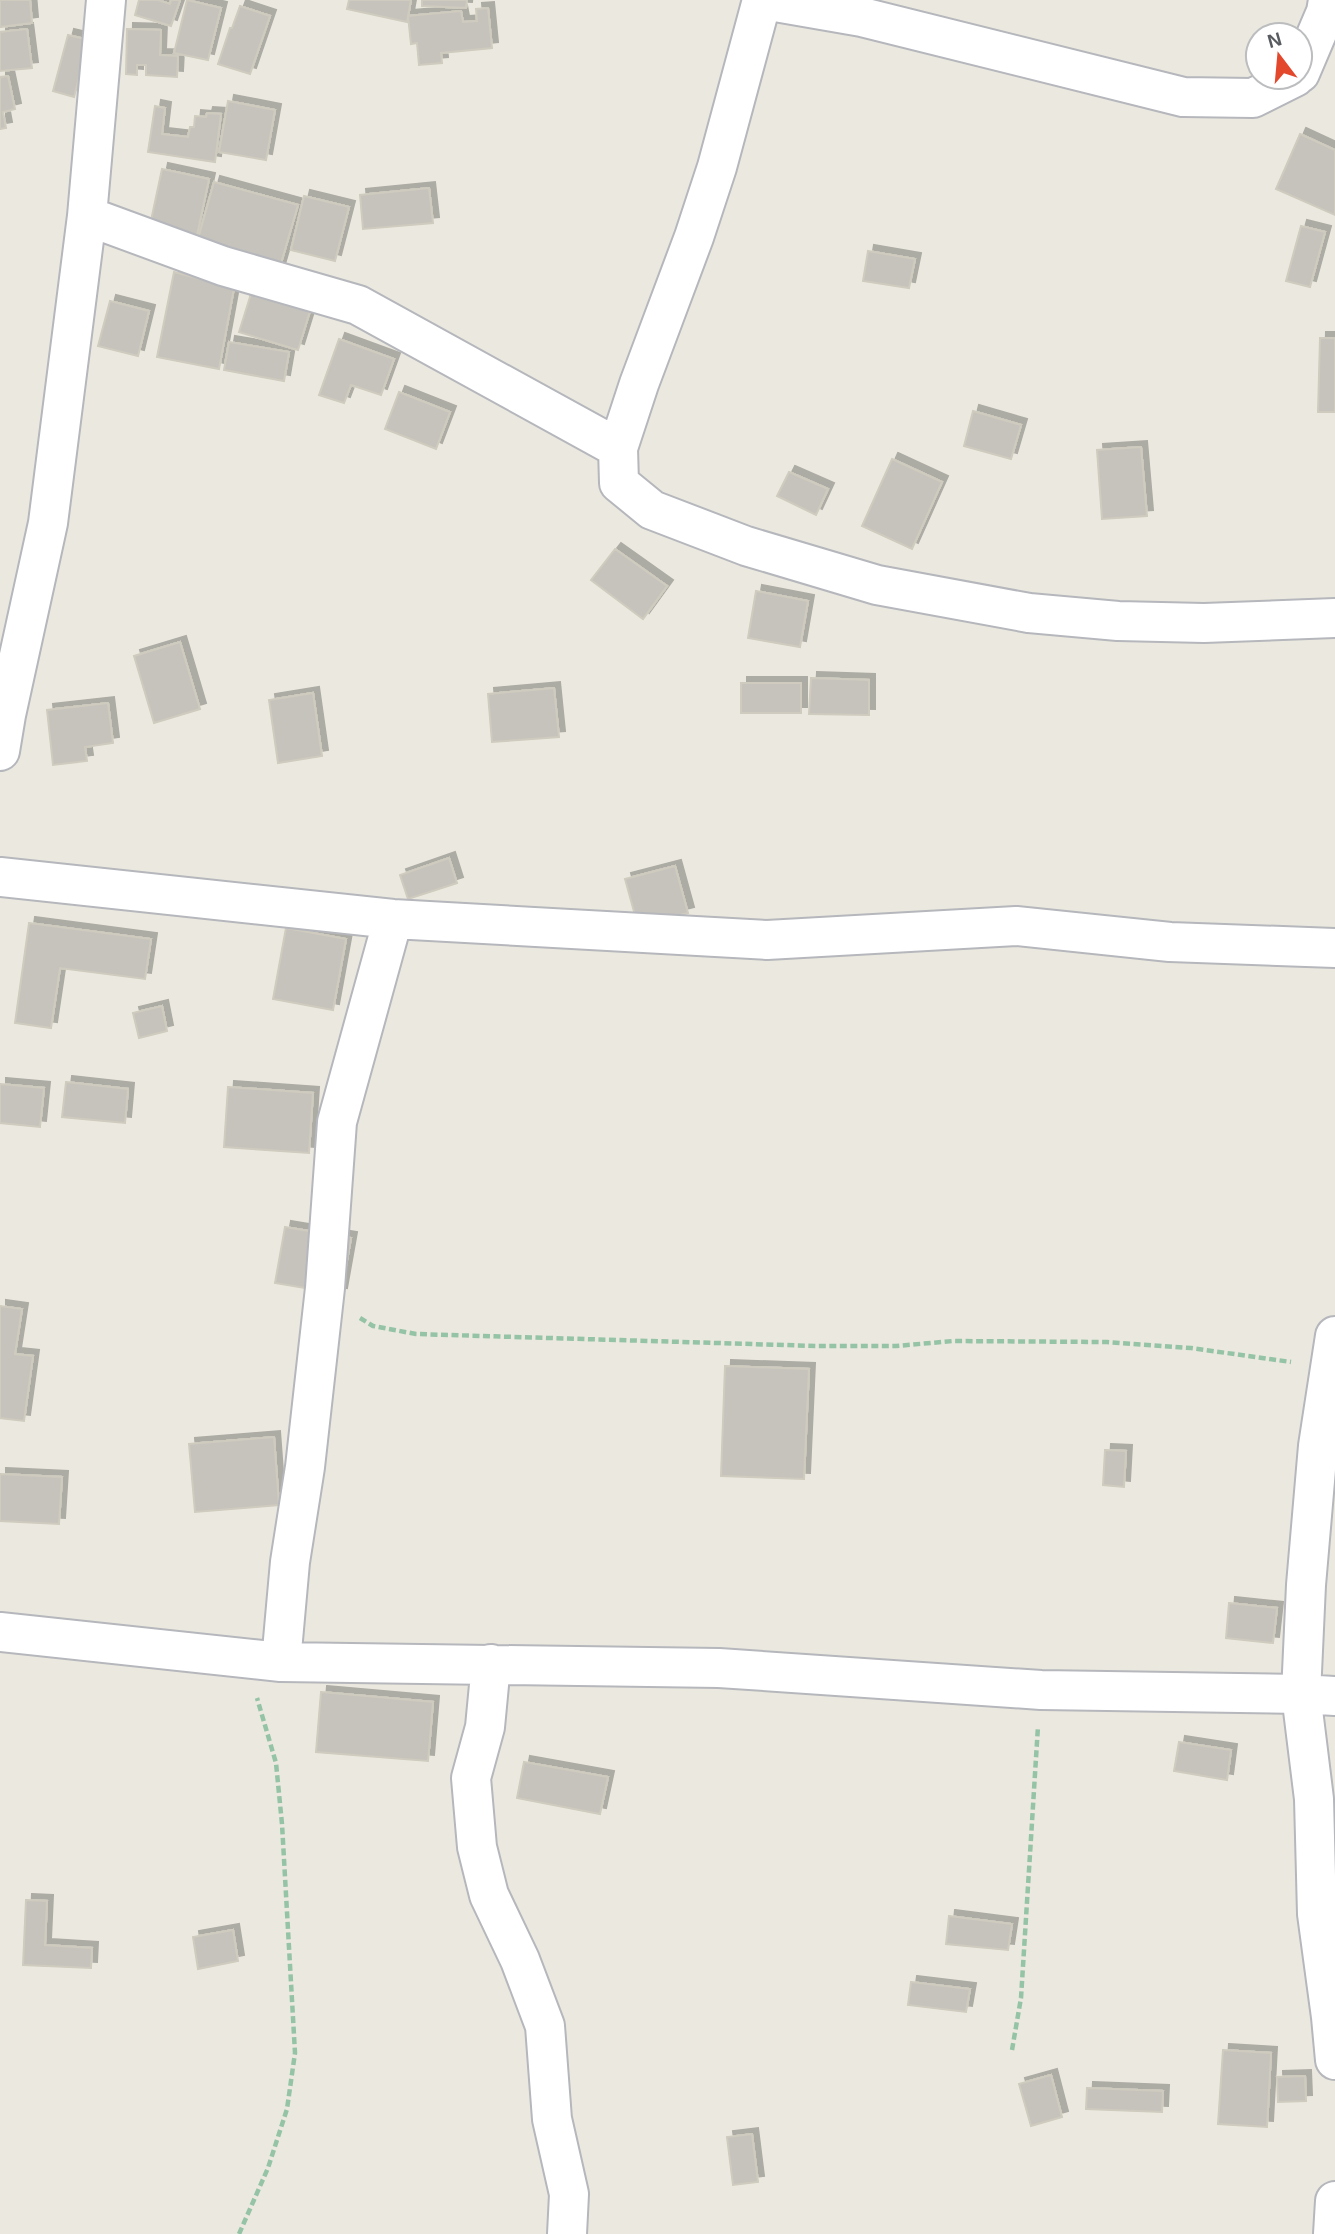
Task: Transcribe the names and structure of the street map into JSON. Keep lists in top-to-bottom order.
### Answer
{
  "north": "top"
}
